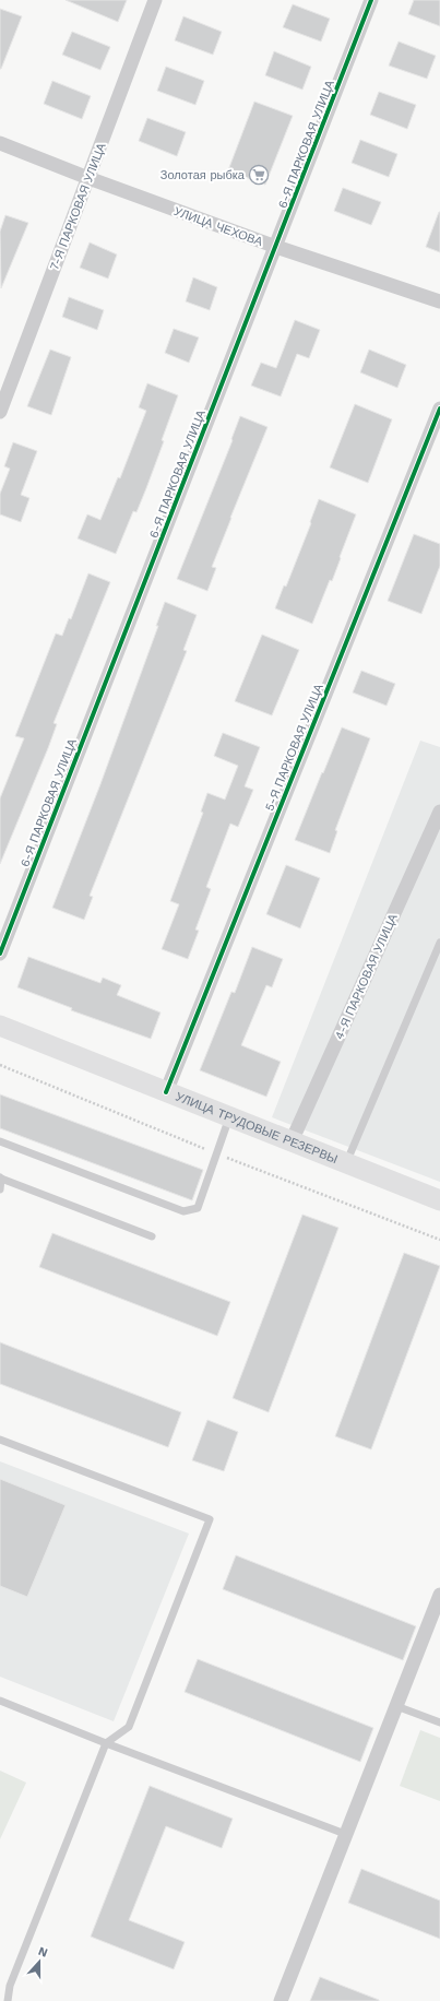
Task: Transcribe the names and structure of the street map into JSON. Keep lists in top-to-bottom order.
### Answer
{
  "streets": {
    "main road": ["УЛИЦА ТРУДОВЫЕ РЕЗЕРВЫ"],
    "street": [
      "6-Я ПАРКОВАЯ УЛИЦА",
      "7-Я ПАРКОВАЯ УЛИЦА",
      "УЛИЦА ЧЕХОВА",
      "5-Я ПАРКОВАЯ УЛИЦА",
      "4-Я ПАРКОВАЯ УЛИЦА"
    ]
  },
  "crossings": [
    ["6-Я ПАРКОВАЯ УЛИЦА", "УЛИЦА ЧЕХОВА"],
    ["7-Я ПАРКОВАЯ УЛИЦА", "УЛИЦА ЧЕХОВА"],
    ["5-Я ПАРКОВАЯ УЛИЦА", "УЛИЦА ТРУДОВЫЕ РЕЗЕРВЫ"],
    ["4-Я ПАРКОВАЯ УЛИЦА", "УЛИЦА ТРУДОВЫЕ РЕЗЕРВЫ"]
  ],
  "places": {
    "supermarket": ["Золотая рыбка"]
  },
  "north": "top"
}
